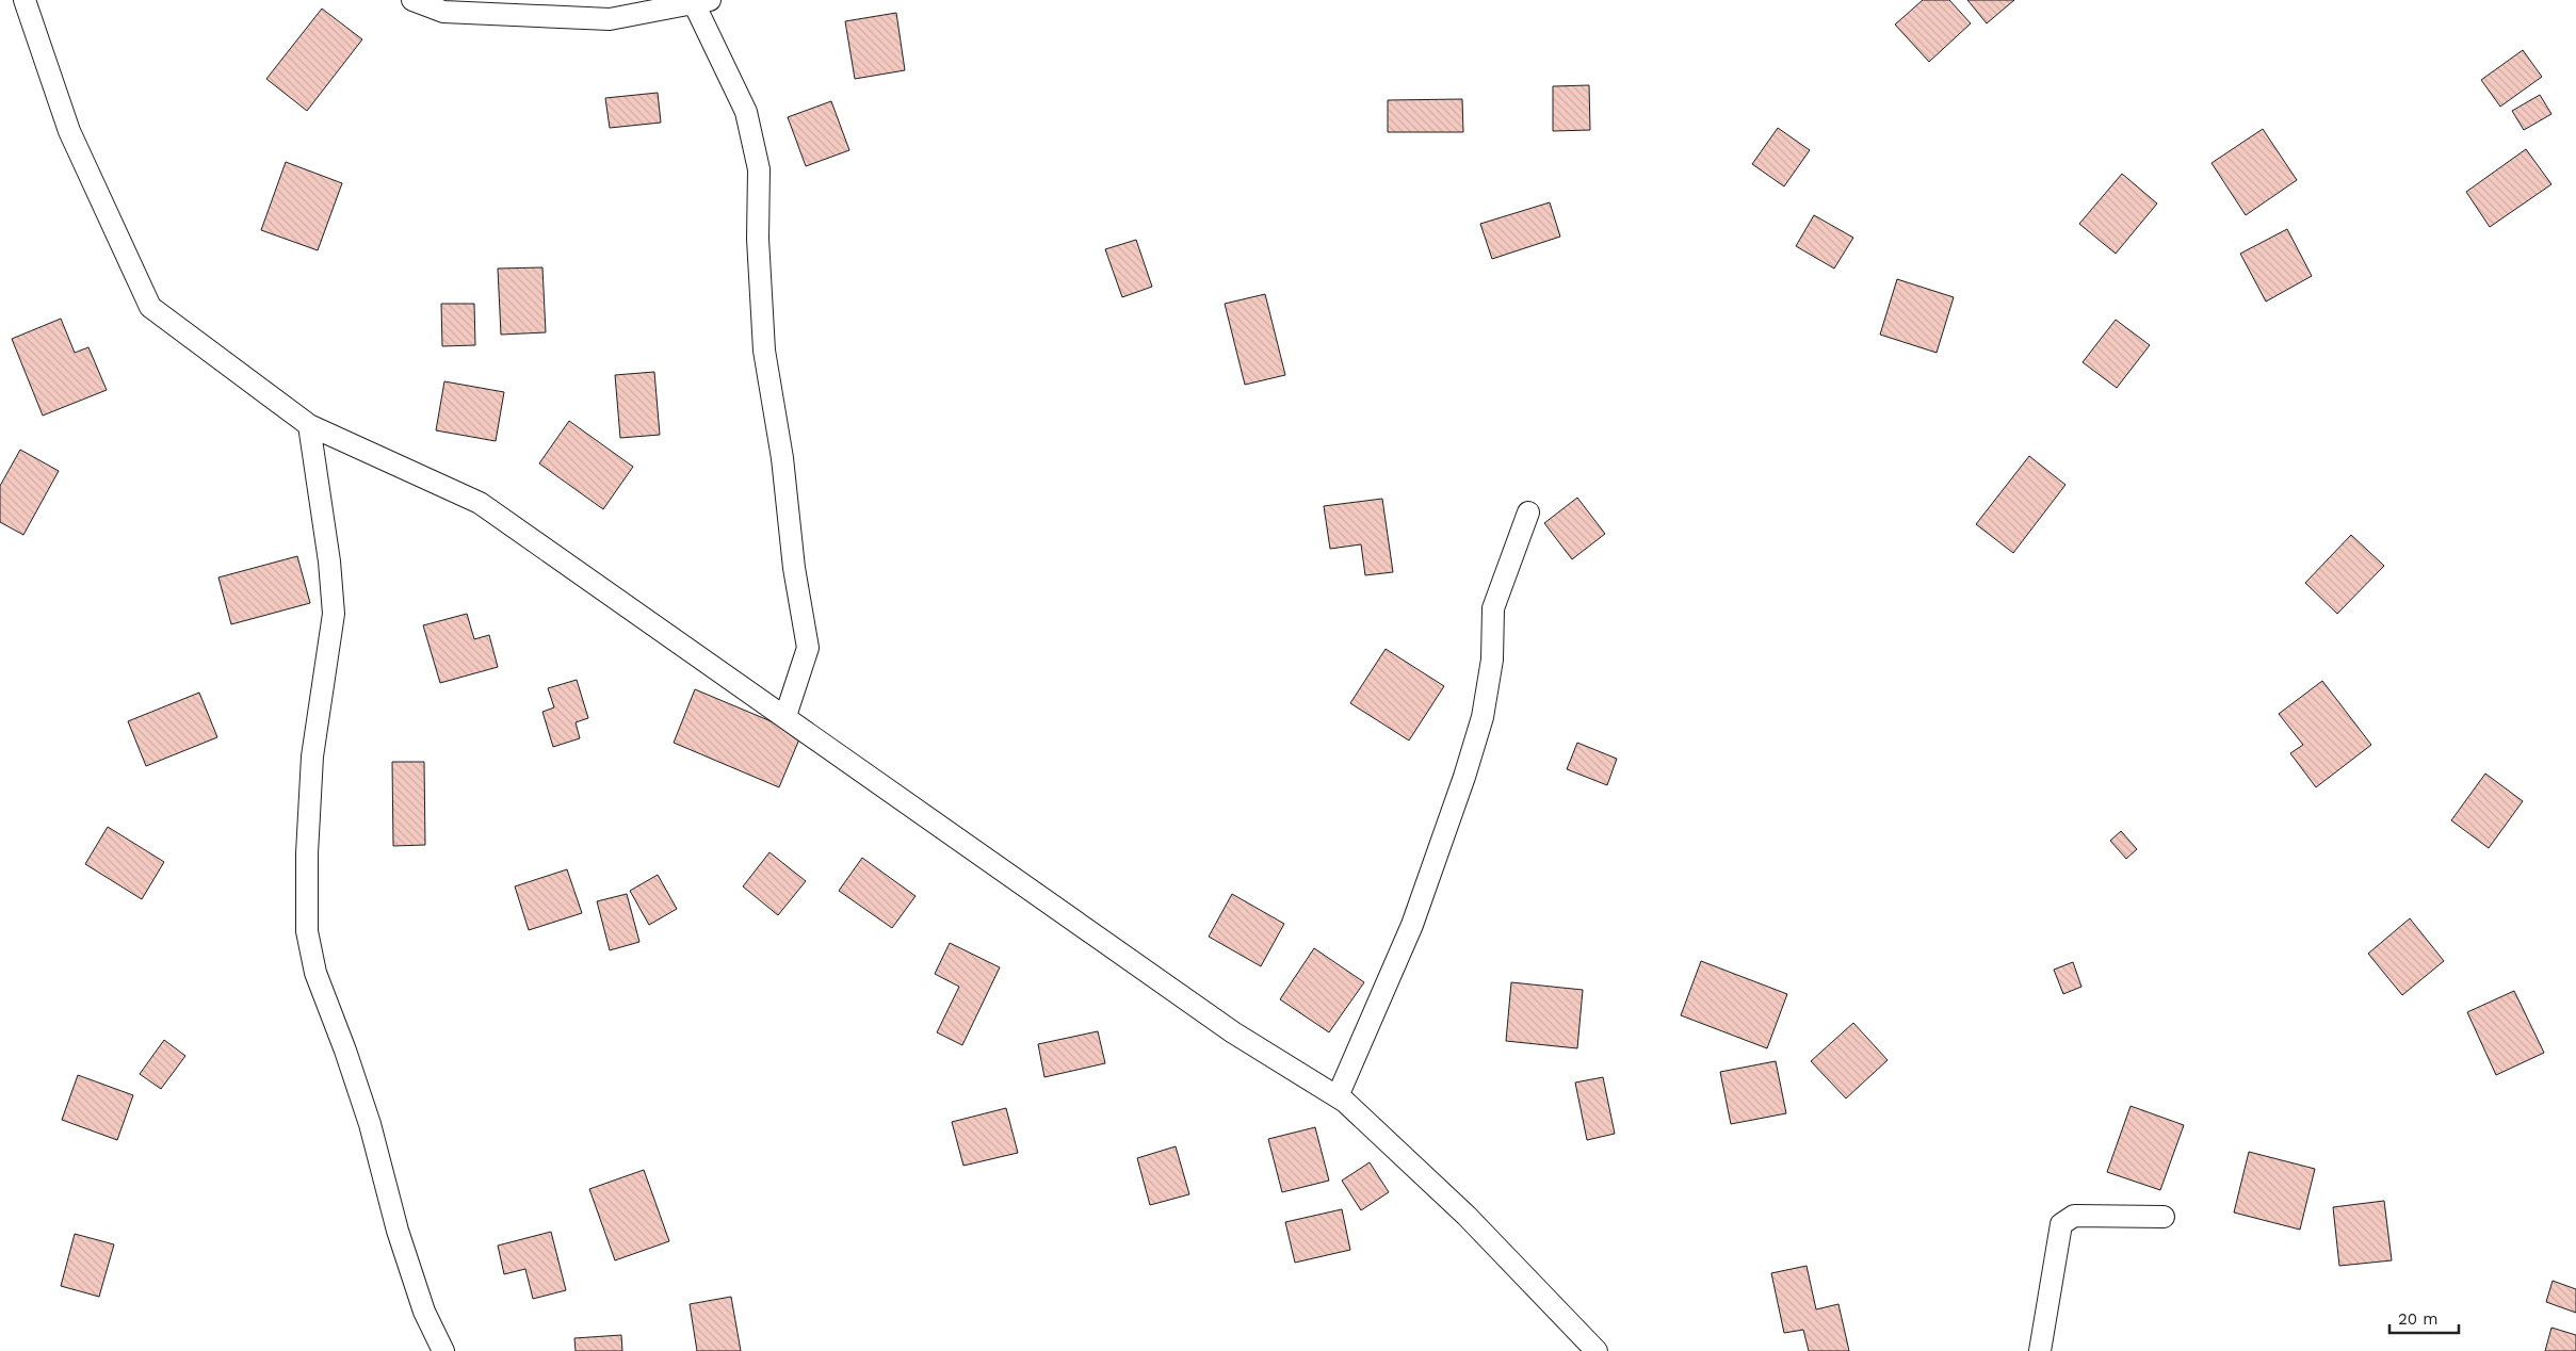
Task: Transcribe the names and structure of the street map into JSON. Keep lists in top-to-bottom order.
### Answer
{
  "scale_bar": "20 m"
}
